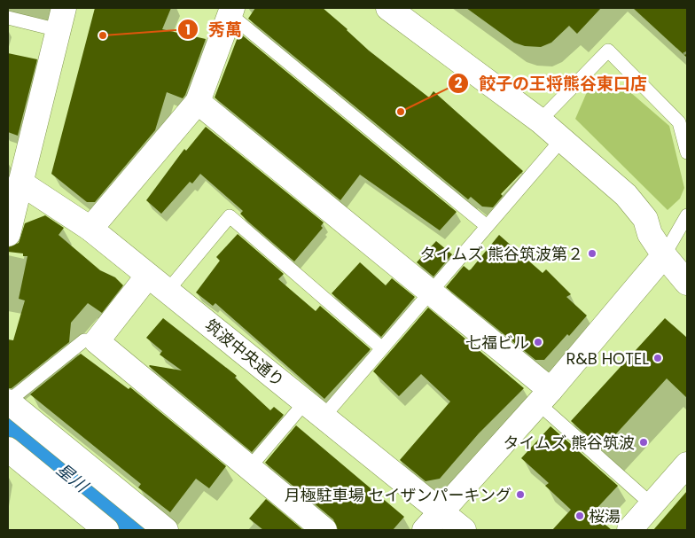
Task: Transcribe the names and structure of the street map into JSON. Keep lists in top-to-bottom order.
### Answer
{
  "streets": {
    "street": ["筑波中央通り"]
  },
  "water": ["星川"],
  "places": [
    "秀萬",
    "餃子の王将熊谷東口店",
    "タイムズ 熊谷筑波第２",
    "七福ビル",
    "R&B HOTEL",
    "タイムズ 熊谷筑波",
    "月極駐車場 セイザンパーキング",
    "桜湯"
  ]
}
